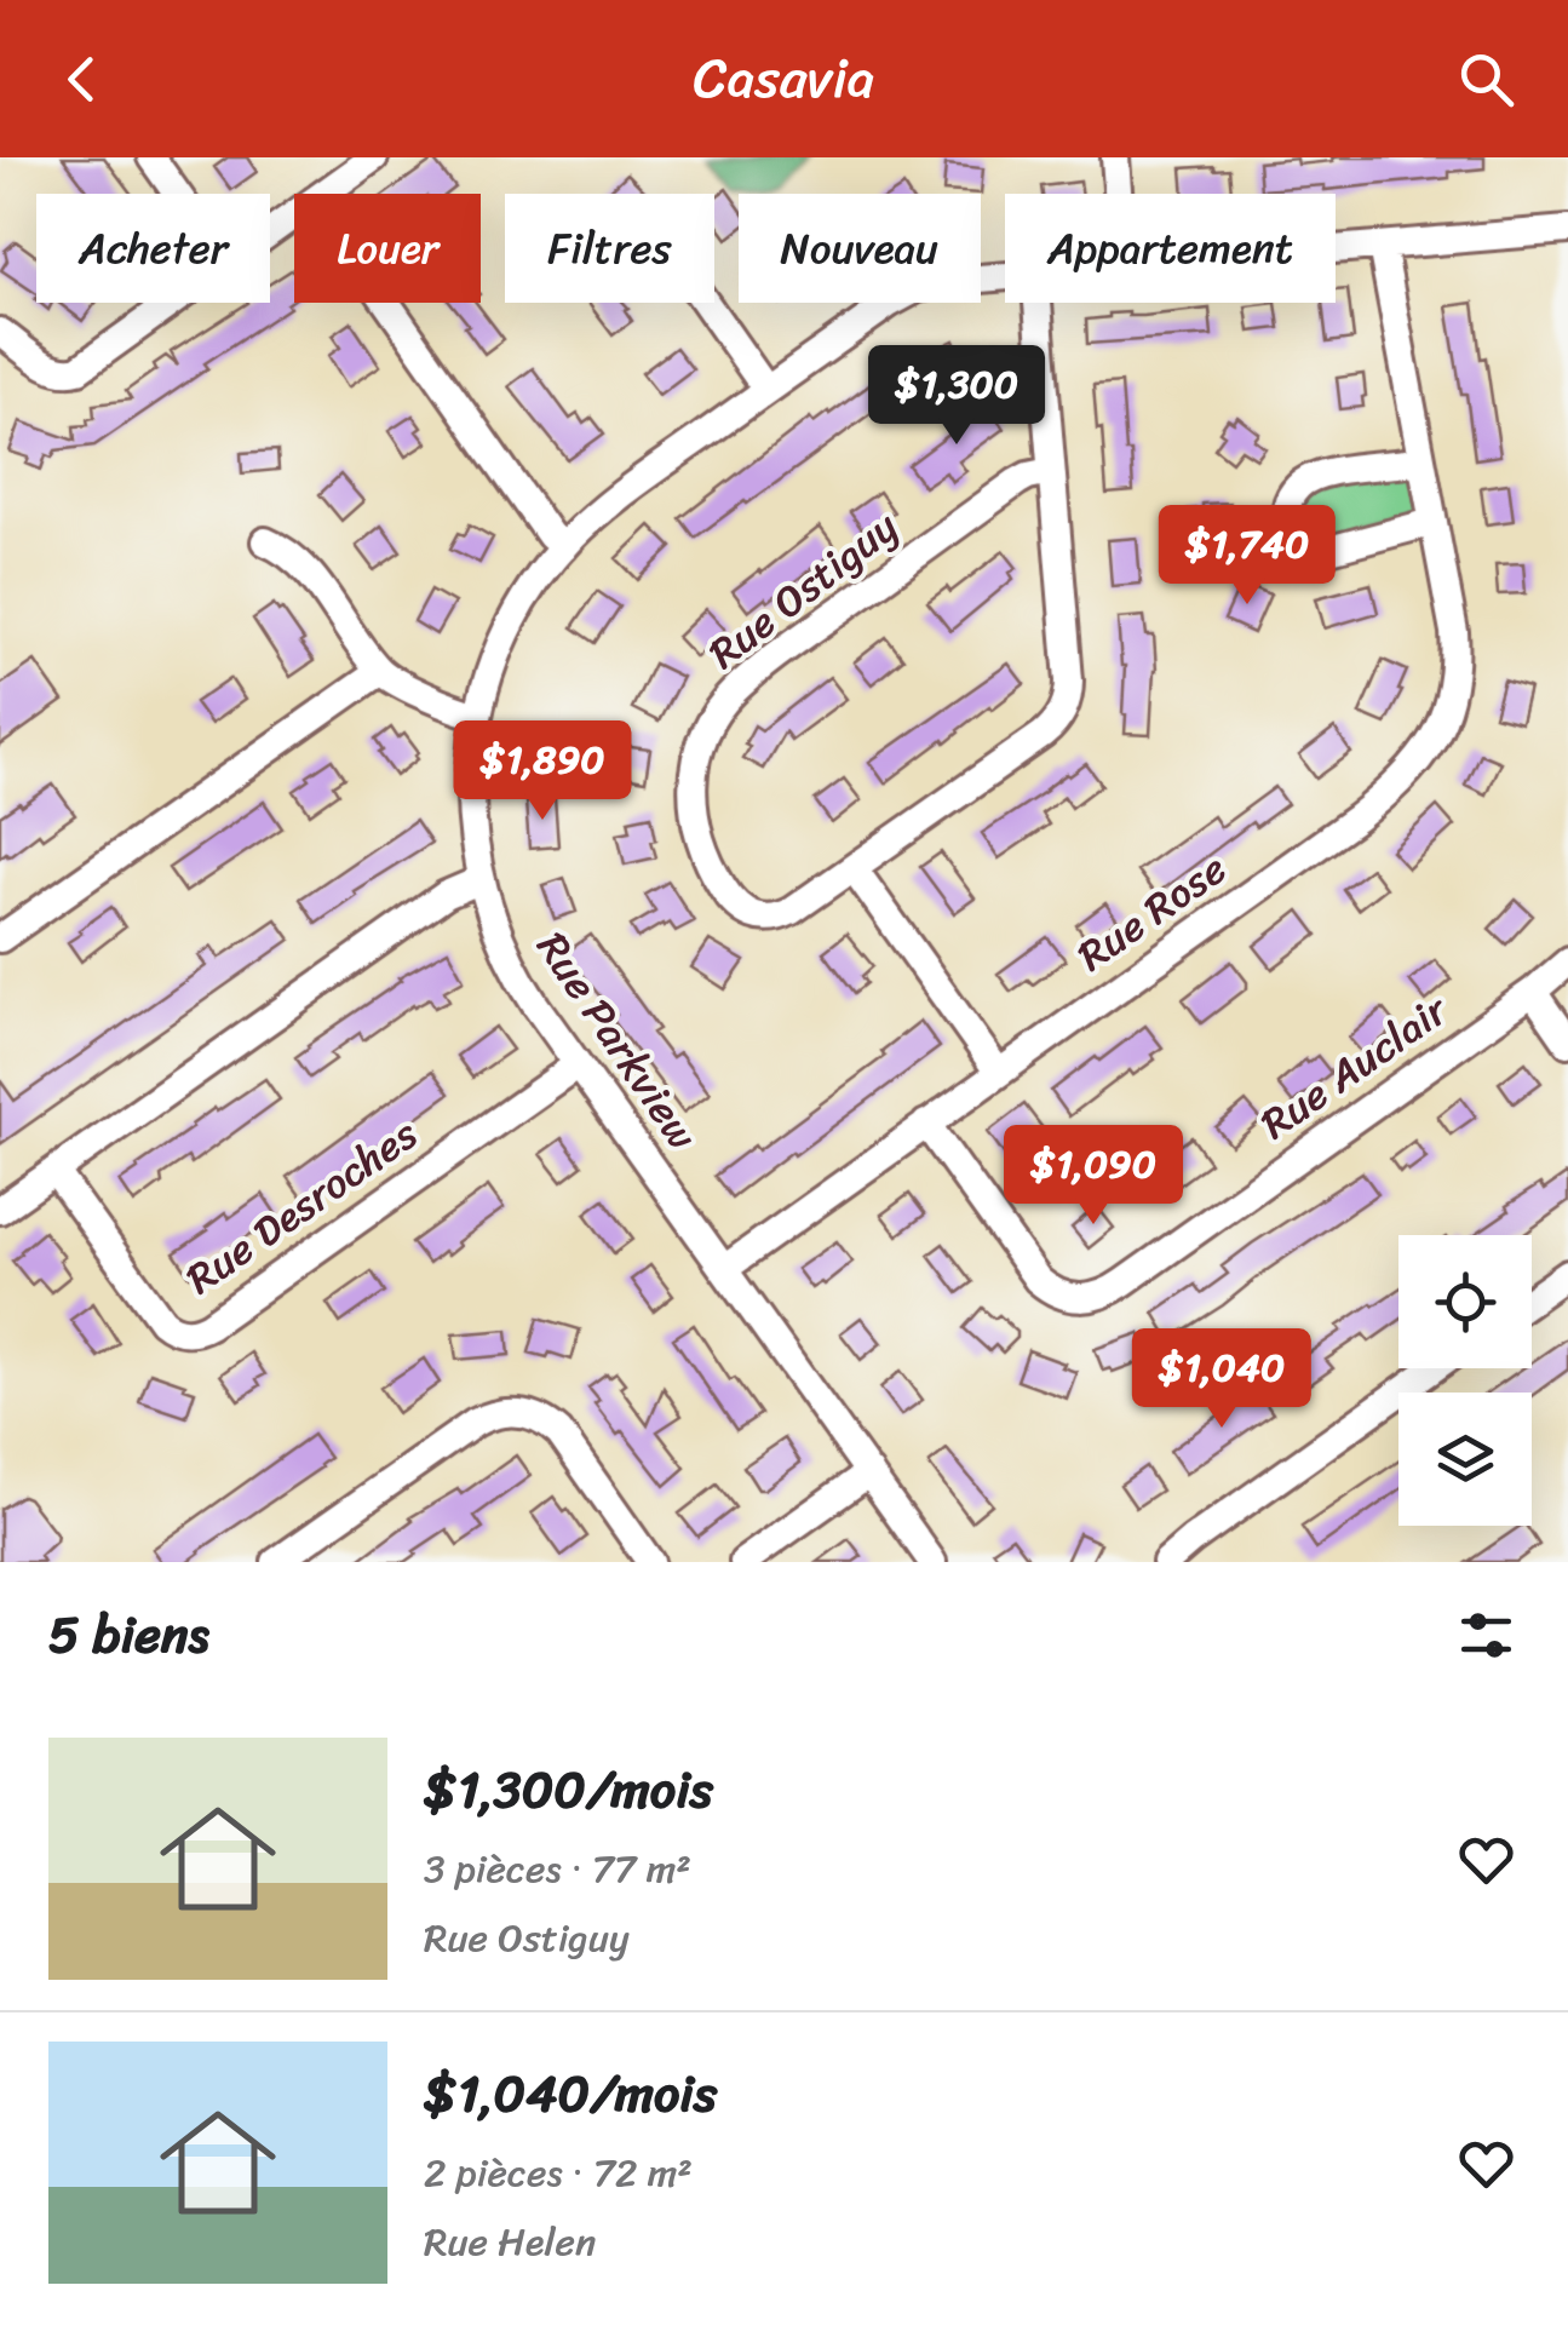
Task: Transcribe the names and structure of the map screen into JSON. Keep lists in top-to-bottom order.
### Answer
{
  "streets": {
    "street": [
      "Rue Ostiguy",
      "Rue Rose",
      "Rue Parkview",
      "Rue Auclair",
      "Rue Desroches"
    ]
  },
  "crossings": [
    ["Rue Rose", "Rue Parkview"],
    ["Rue Rose", "Rue Auclair"],
    ["Rue Parkview", "Rue Desroches"]
  ],
  "page": {
    "header": "Casavia",
    "chip": [
      "Acheter",
      "Louer",
      "Filtres",
      "Nouveau",
      "Appartement"
    ],
    "price": [
      "$1,300",
      "$1,740",
      "$1,890",
      "$1,090",
      "$1,040"
    ],
    "heading": "5 biens",
    "list": [
      {
        "name": "$1,300/mois",
        "note": "3 pièces · 77 m² · Rue Ostiguy"
      },
      {
        "name": "$1,040/mois",
        "note": "2 pièces · 72 m² · Rue Helen"
      }
    ]
  }
}
